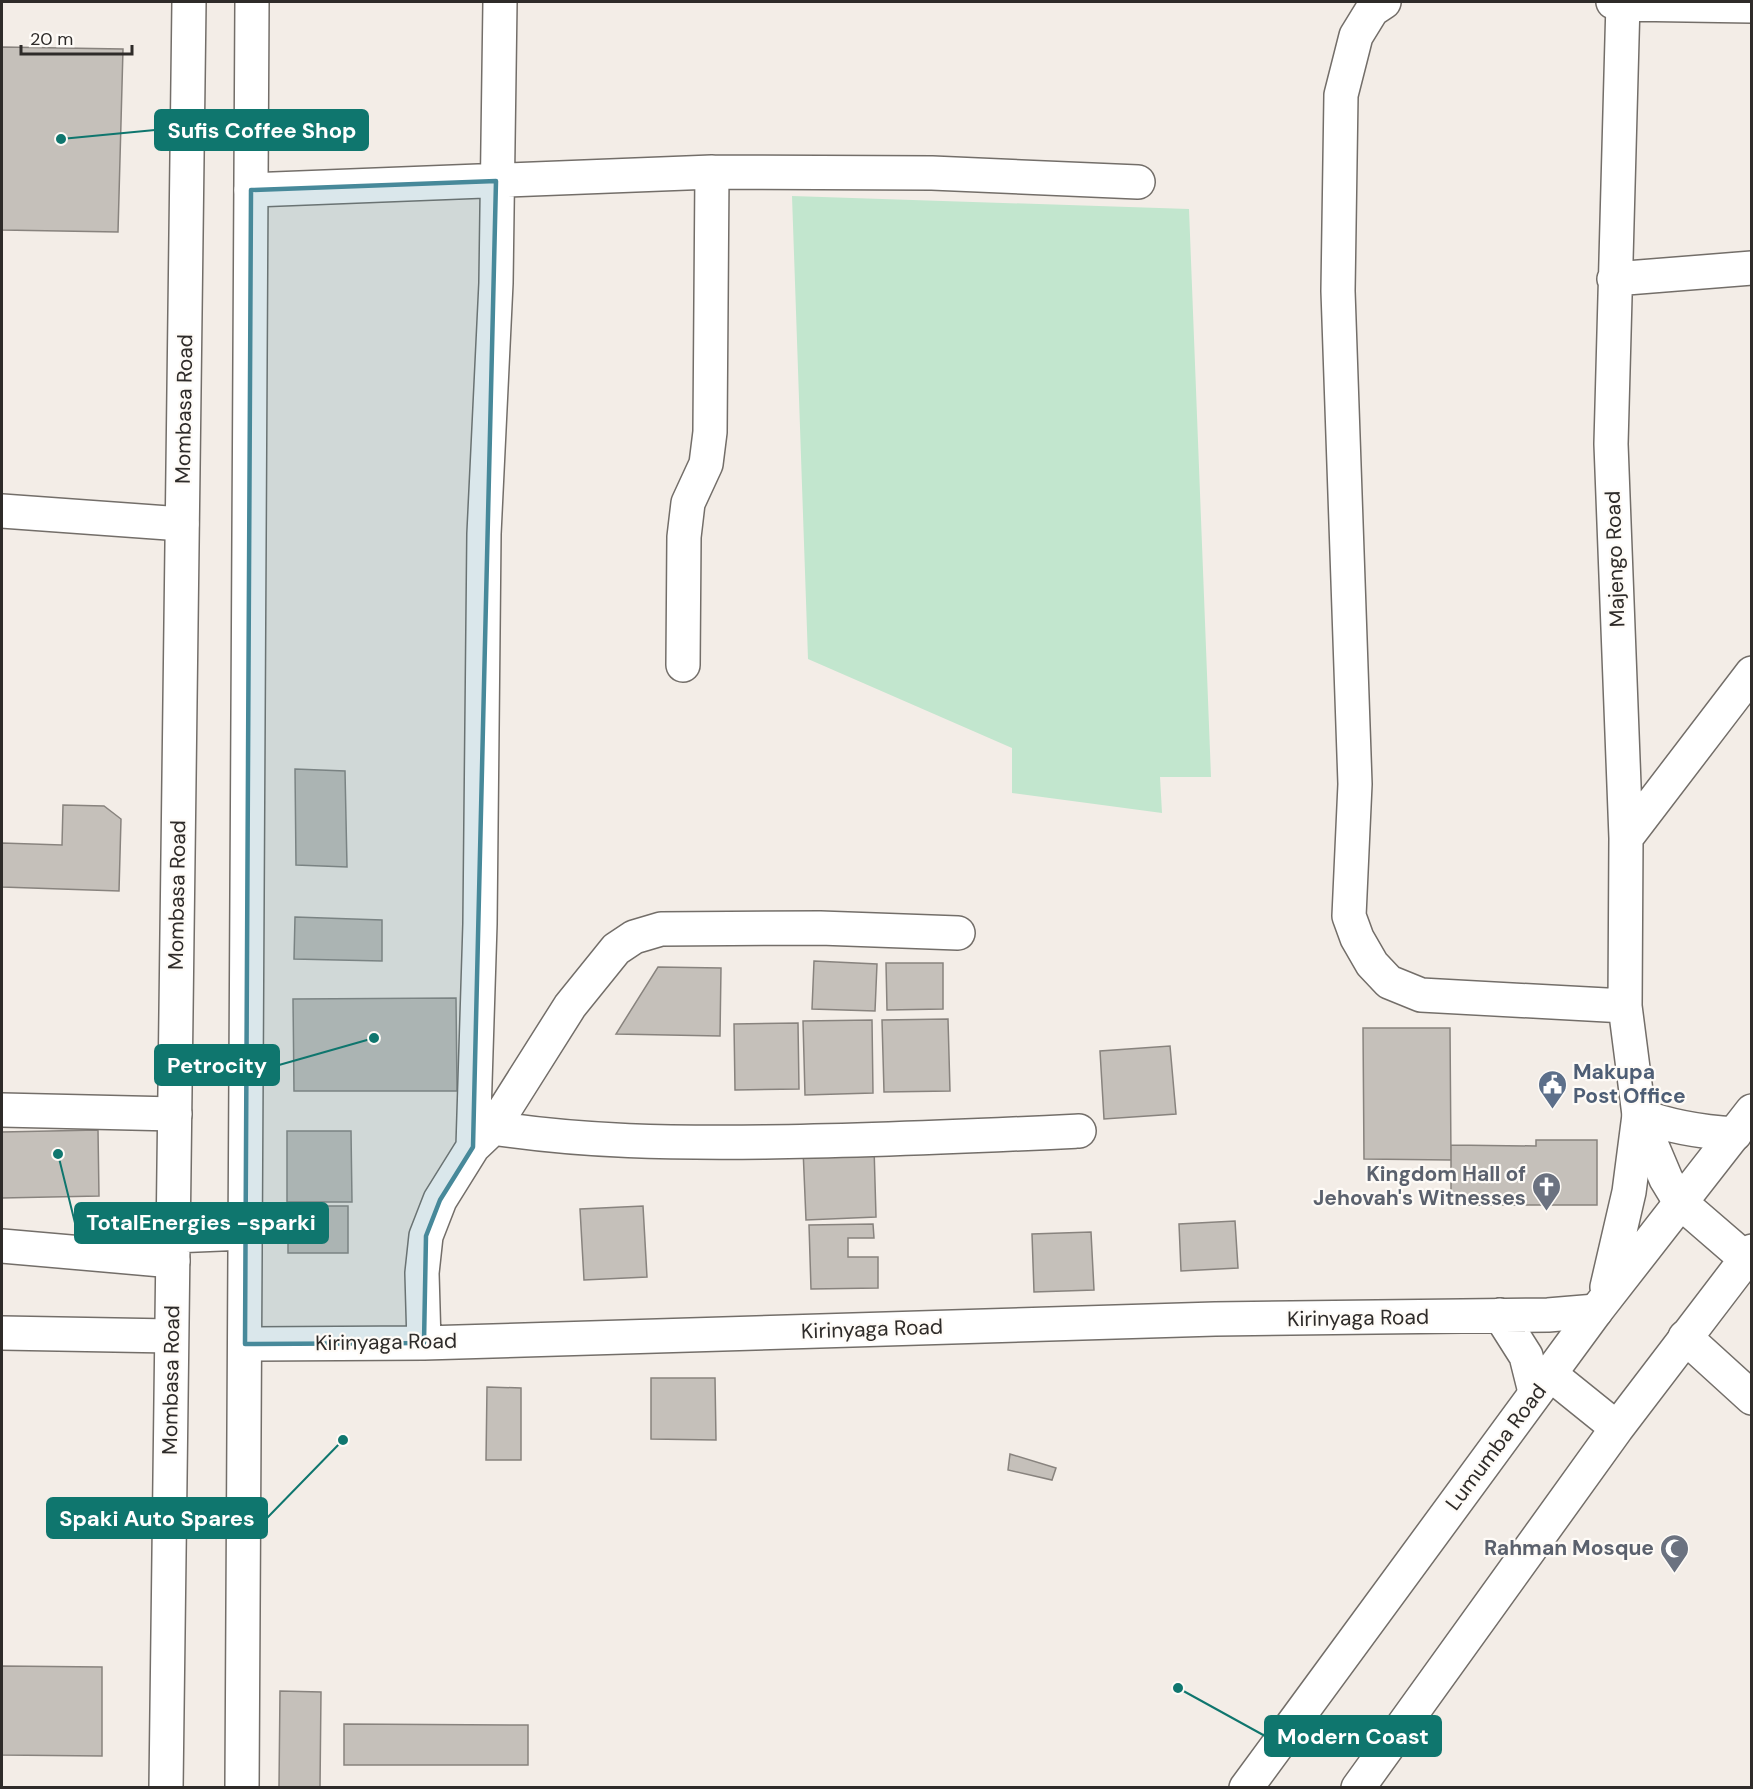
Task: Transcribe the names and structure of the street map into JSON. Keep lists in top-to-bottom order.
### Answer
{
  "streets": {
    "main road": [
      "Mombasa Road",
      "Majengo Road",
      "Kirinyaga Road",
      "Lumumba Road"
    ]
  },
  "crossings": [
    ["Majengo Road", "Lumumba Road"],
    ["Kirinyaga Road", "Lumumba Road"]
  ],
  "places": {
    "other": [
      "Sufis Coffee Shop",
      "Petrocity",
      "TotalEnergies -sparki",
      "Spaki Auto Spares",
      "Modern Coast"
    ],
    "public building": ["Makupa Post Office"],
    "church": ["Kingdom Hall of Jehovah's Witnesses"],
    "mosque": ["Rahman Mosque"]
  },
  "scale_bar": "20 m"
}
